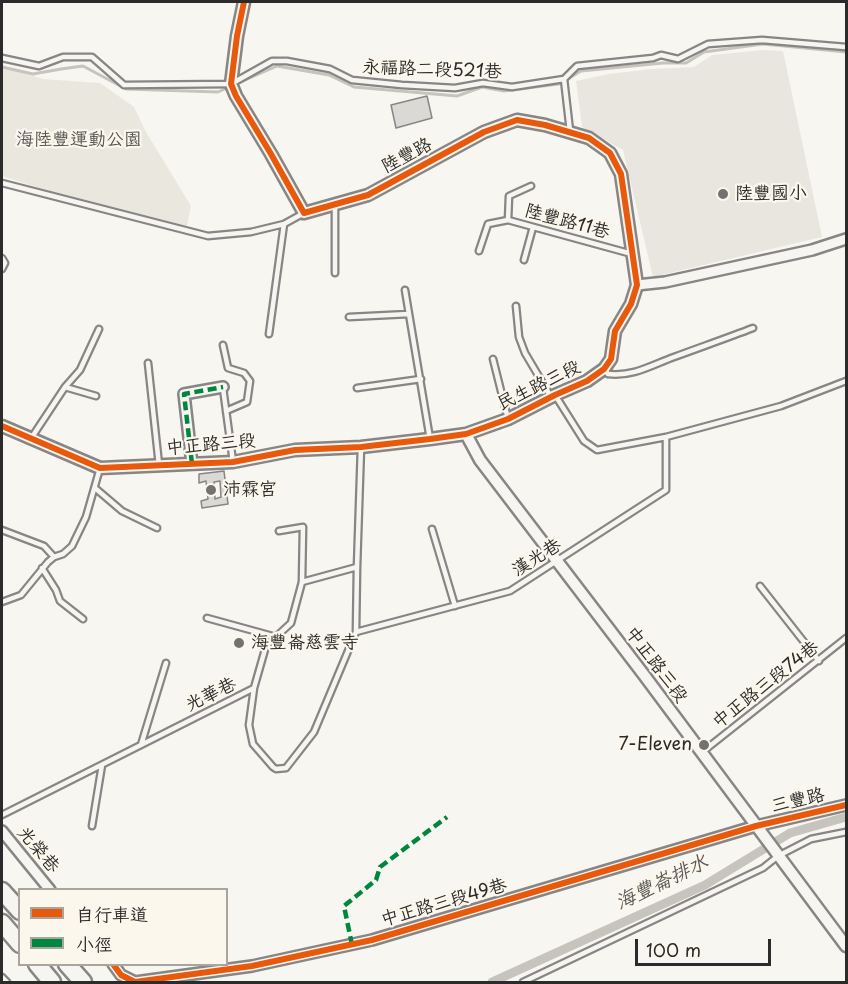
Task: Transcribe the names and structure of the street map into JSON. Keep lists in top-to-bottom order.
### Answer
{
  "streets": {
    "street": [
      "陸豐路",
      "民生路三段",
      "中正路三段",
      "三豐路",
      "光榮巷",
      "中正路三段49巷"
    ],
    "lane": [
      "永福路二段521巷",
      "陸豐路11巷",
      "漢光巷",
      "中正路三段74巷",
      "光華巷"
    ]
  },
  "crossings": [
    ["陸豐路", "陸豐路11巷"],
    ["陸豐路", "民生路三段"],
    ["民生路三段", "中正路三段"],
    ["中正路三段", "漢光巷"],
    ["中正路三段", "中正路三段74巷"],
    ["中正路三段", "三豐路"],
    ["中正路三段", "中正路三段49巷"],
    ["三豐路", "中正路三段49巷"]
  ],
  "water": ["海豐崙排水"],
  "parks": ["海陸豐運動公園"],
  "places": [
    "陸豐國小",
    "沛霖宮",
    "海豐崙慈雲寺",
    "7-Eleven"
  ],
  "legend": ["自行車道", "小徑"],
  "scale_bar": "100 m"
}
